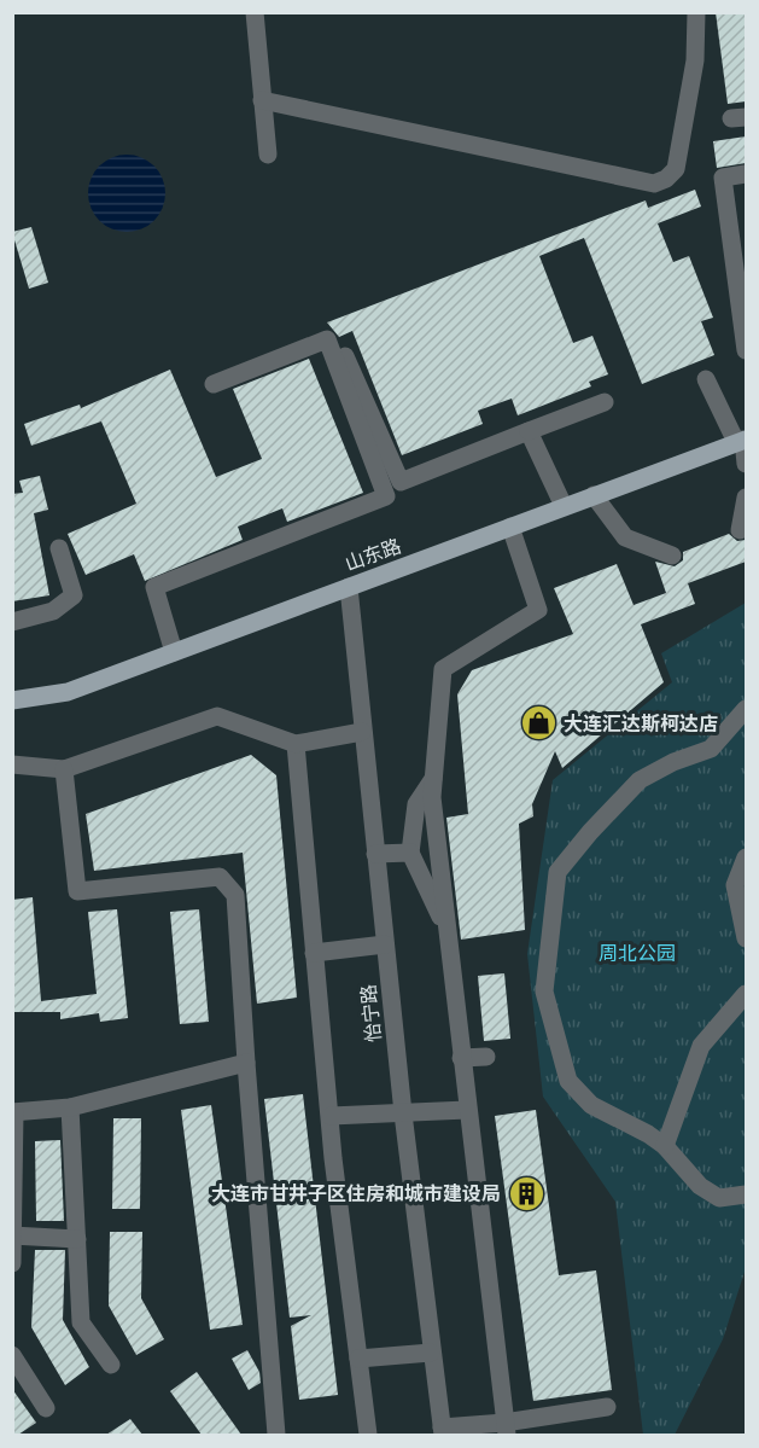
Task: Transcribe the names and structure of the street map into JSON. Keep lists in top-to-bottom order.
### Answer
{
  "streets": {
    "main road": ["山东路"],
    "street": ["怡宁路"]
  },
  "crossings": [
    ["山东路", "怡宁路"]
  ],
  "parks": ["周北公园"],
  "places": {
    "shop": ["大连汇达斯柯达店"],
    "building": ["大连市甘井子区住房和城市建设局"]
  }
}
